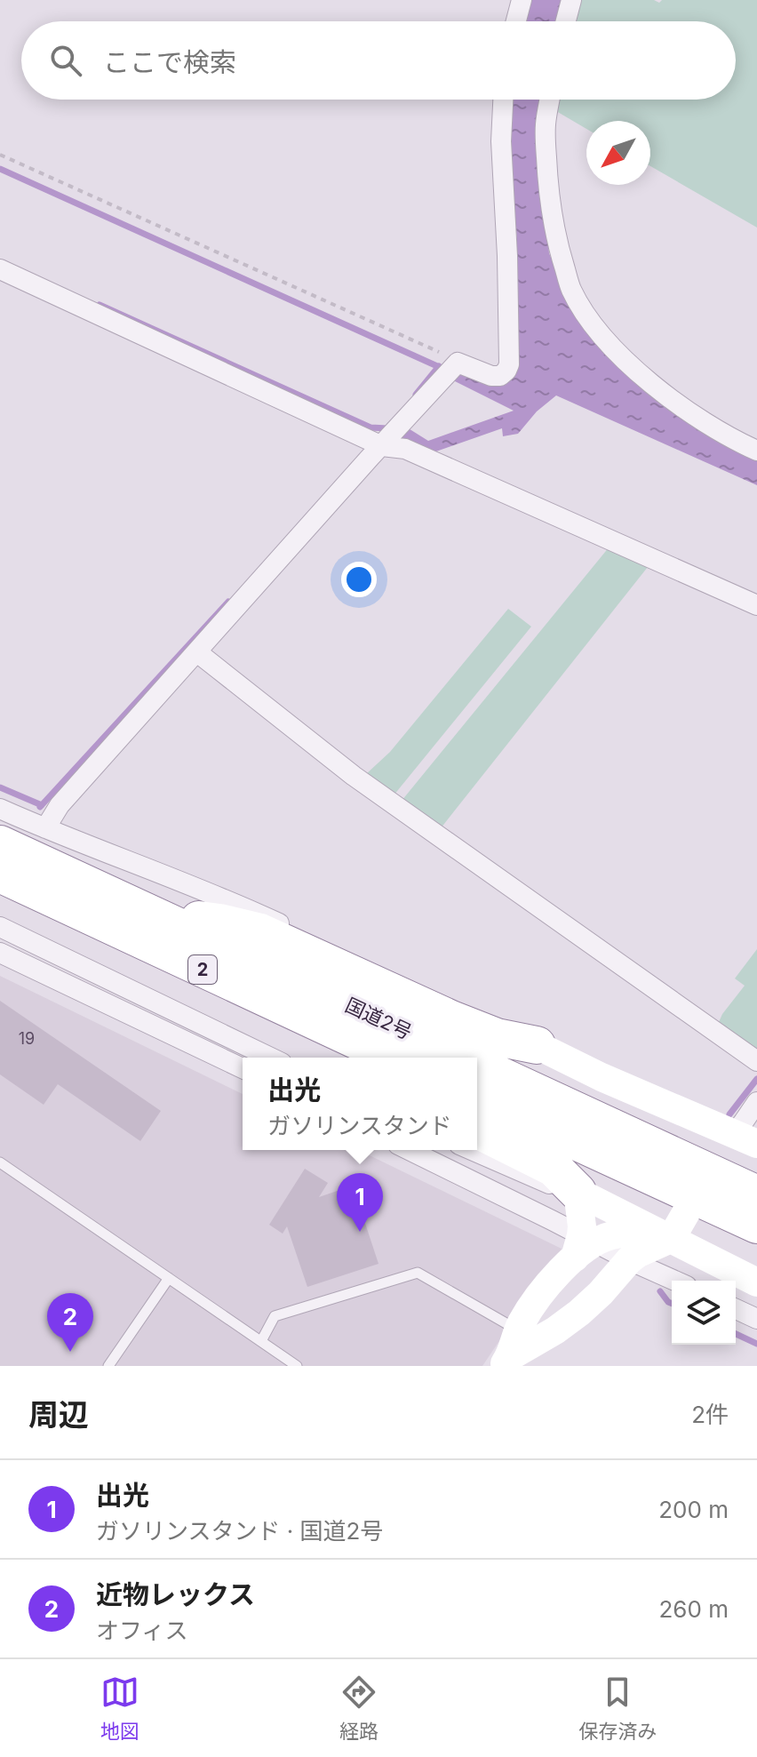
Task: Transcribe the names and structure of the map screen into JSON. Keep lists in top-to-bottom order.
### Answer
{
  "streets": {
    "highway": ["2", "国道2号"]
  },
  "house_numbers": ["19"],
  "north": "bottom left",
  "page": {
    "search": "ここで検索",
    "popup": ["出光", "ガソリンスタンド"],
    "pins": ["1", "2"],
    "heading": ["周辺", "2件"],
    "list": [
      {
        "mark": "1",
        "name": "出光",
        "note": "ガソリンスタンド · 国道2号",
        "value": "200 m"
      },
      {
        "mark": "2",
        "name": "近物レックス",
        "note": "オフィス",
        "value": "260 m"
      }
    ],
    "nav": ["地図", "経路", "保存済み"]
  }
}
